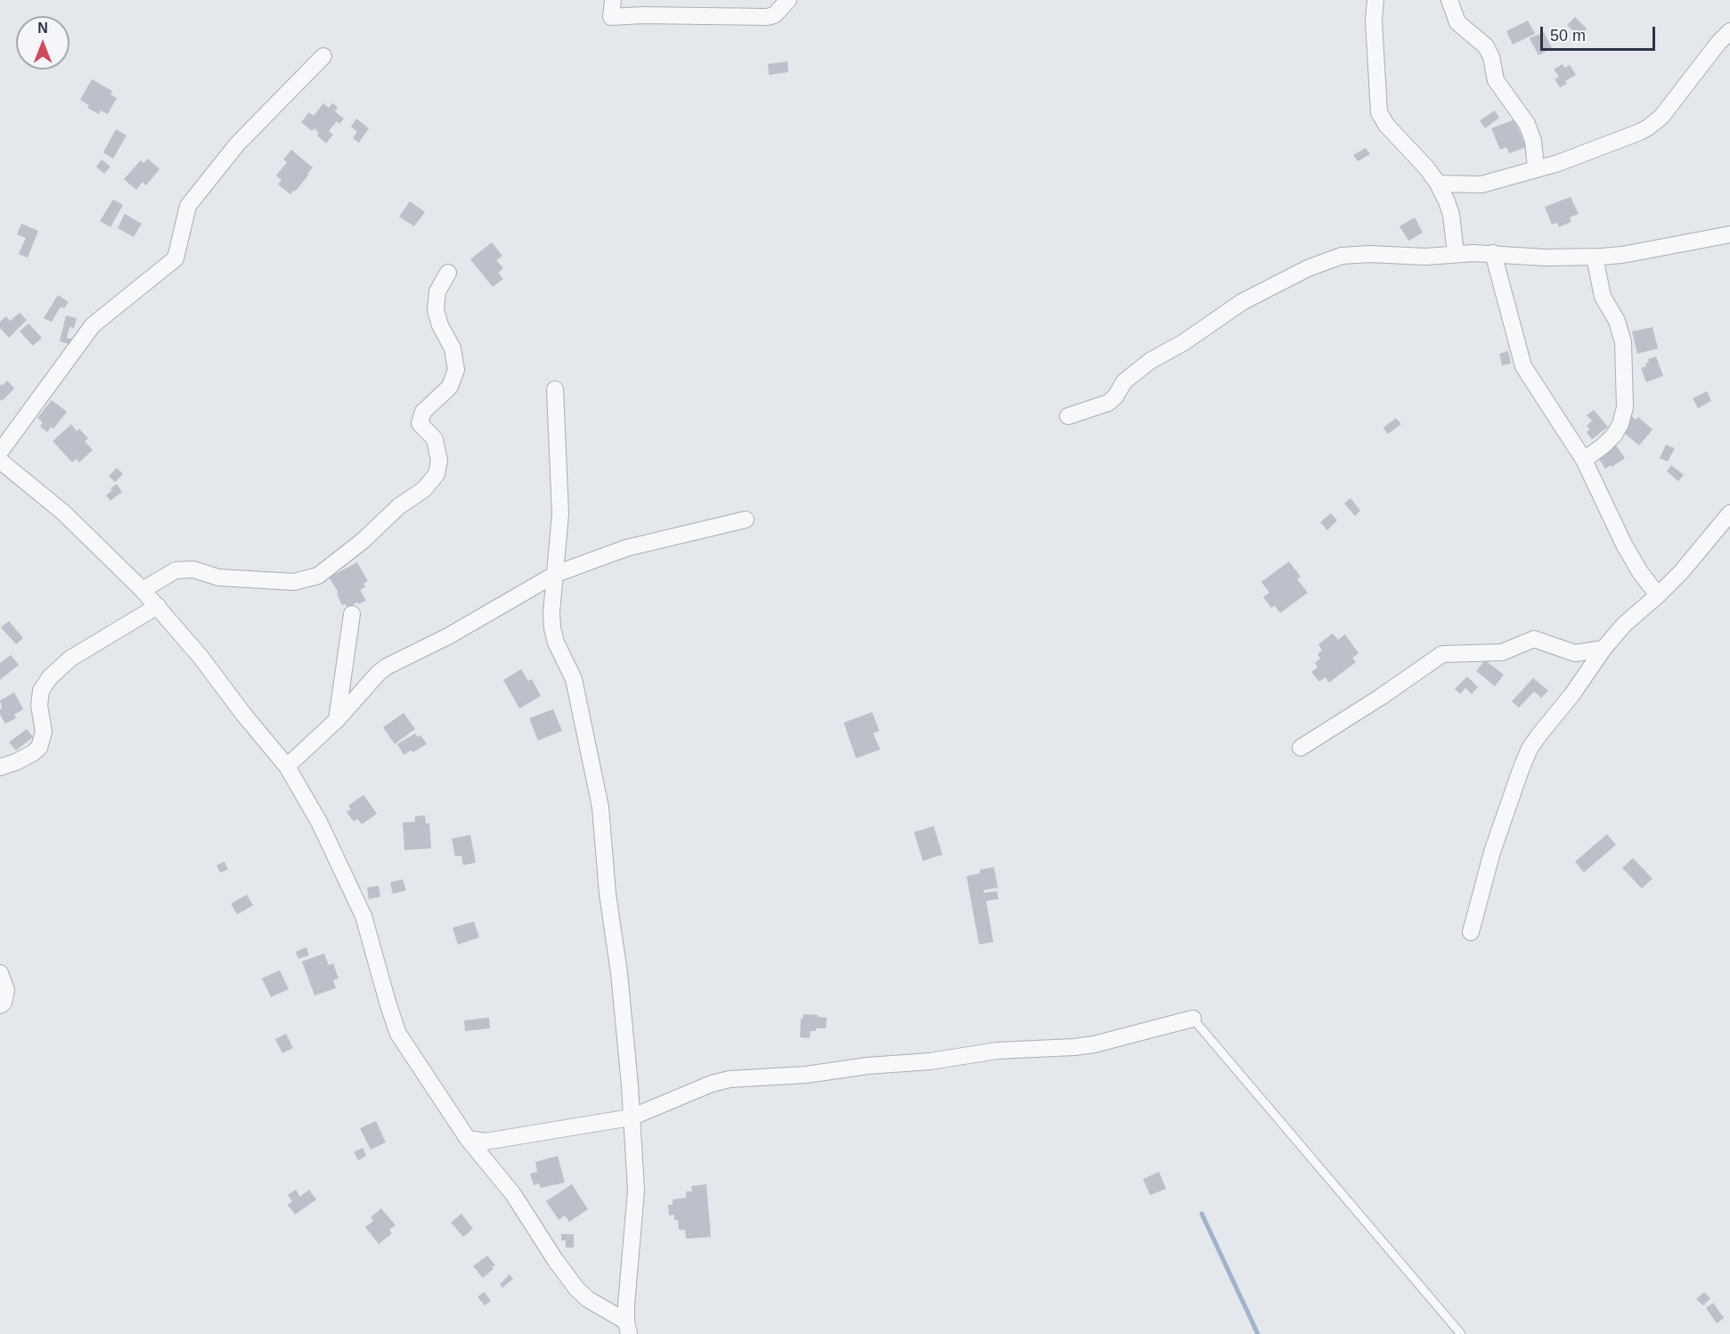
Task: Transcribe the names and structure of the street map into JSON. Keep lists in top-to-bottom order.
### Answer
{
  "scale_bar": "50 m",
  "north": "top"
}
